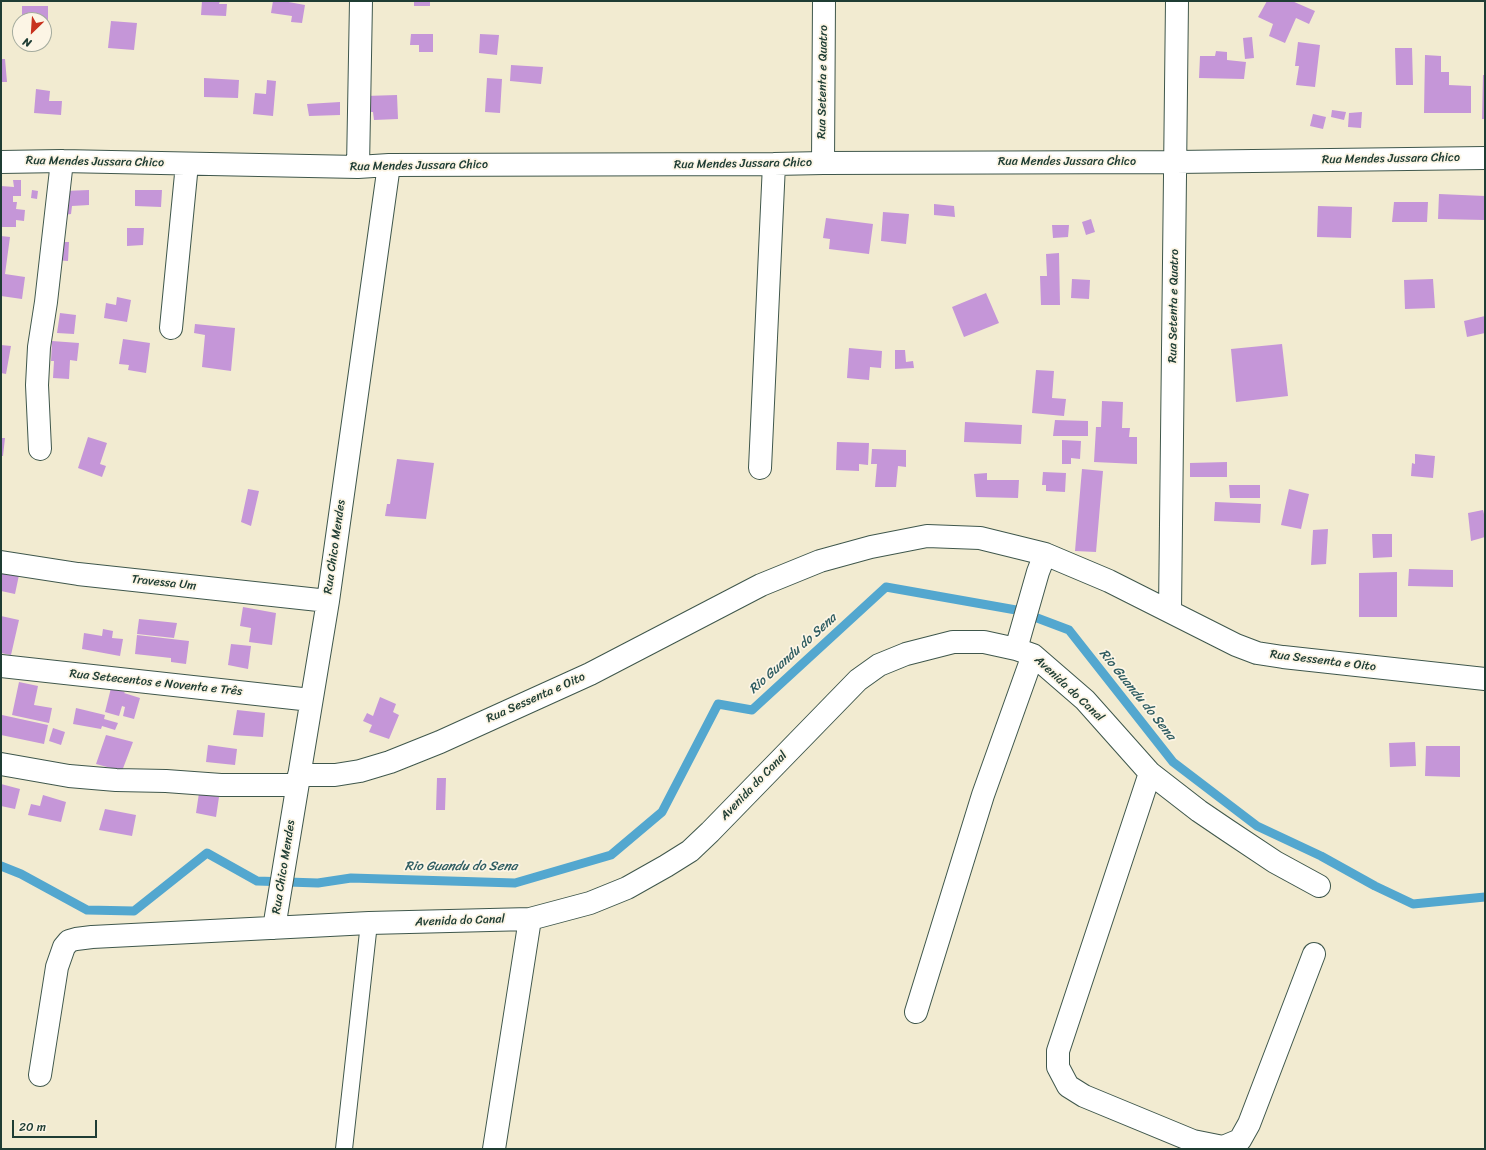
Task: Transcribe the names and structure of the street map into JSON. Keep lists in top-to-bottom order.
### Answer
{
  "streets": {
    "street": [
      "Rua Setenta e Quatro",
      "Rua Mendes Jussara Chico",
      "Rua Chico Mendes",
      "Travessa Um",
      "Rua Sessenta e Oito",
      "Rua Setecentos e Noventa e Três",
      "Avenida do Canal"
    ]
  },
  "crossings": [
    ["Rua Setenta e Quatro", "Rua Mendes Jussara Chico"],
    ["Rua Setenta e Quatro", "Rua Sessenta e Oito"],
    ["Rua Mendes Jussara Chico", "Rua Chico Mendes"],
    ["Rua Chico Mendes", "Travessa Um"],
    ["Rua Chico Mendes", "Rua Sessenta e Oito"],
    ["Rua Chico Mendes", "Rua Setecentos e Noventa e Três"],
    ["Rua Chico Mendes", "Avenida do Canal"]
  ],
  "water": ["Rio Guandu do Sena"],
  "scale_bar": "20 m",
  "north": "bottom left"
}
